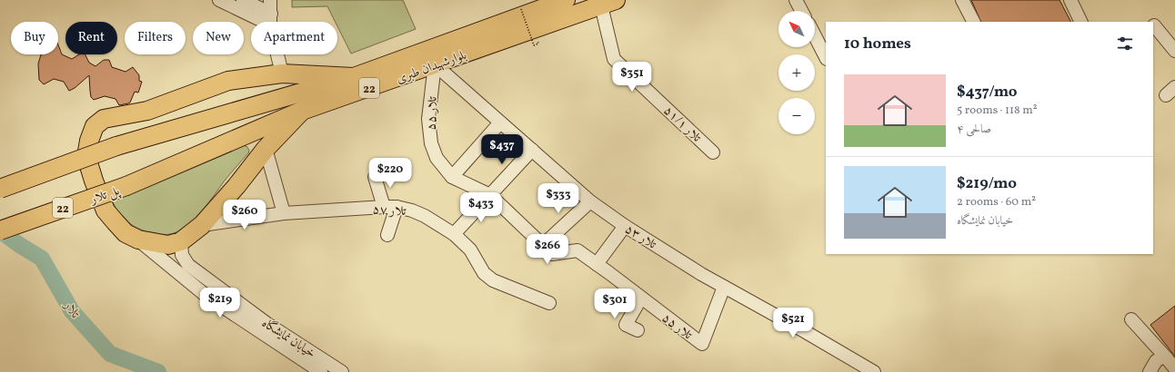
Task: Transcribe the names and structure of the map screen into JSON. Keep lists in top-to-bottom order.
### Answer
{
  "streets": {
    "highway": ["بلوارشهیدان طبری", "22", "پل تلار"],
    "street": [
      "تلار ۵۵",
      "تلار ۵۱/۱",
      "تلار ۵۷",
      "تلار ۵۳",
      "خیابان نمایشگاه"
    ]
  },
  "crossings": [
    ["بلوارشهیدان طبری", "تلار ۵۵"],
    ["بلوارشهیدان طبری", "تلار ۵۱/۱"],
    ["بلوارشهیدان طبری", "پل تلار"],
    ["بلوارشهیدان طبری", "تلار ۵۳"],
    ["تلار ۵۵", "تلار ۵۳"]
  ],
  "water": ["تلار"],
  "north": "top left",
  "page": {
    "map_buttons": ["+", "−"],
    "chip": [
      "Buy",
      "Rent",
      "Filters",
      "New",
      "Apartment"
    ],
    "heading": "10 homes",
    "price": [
      "$351",
      "$437",
      "$220",
      "$333",
      "$433",
      "$260",
      "$266",
      "$219",
      "$301",
      "$521"
    ],
    "list": [
      {
        "name": "$437/mo",
        "note": "5 rooms · 118 m² · صالحی ۴"
      },
      {
        "name": "$219/mo",
        "note": "2 rooms · 60 m² · خیابان نمایشگاه"
      }
    ]
  }
}
